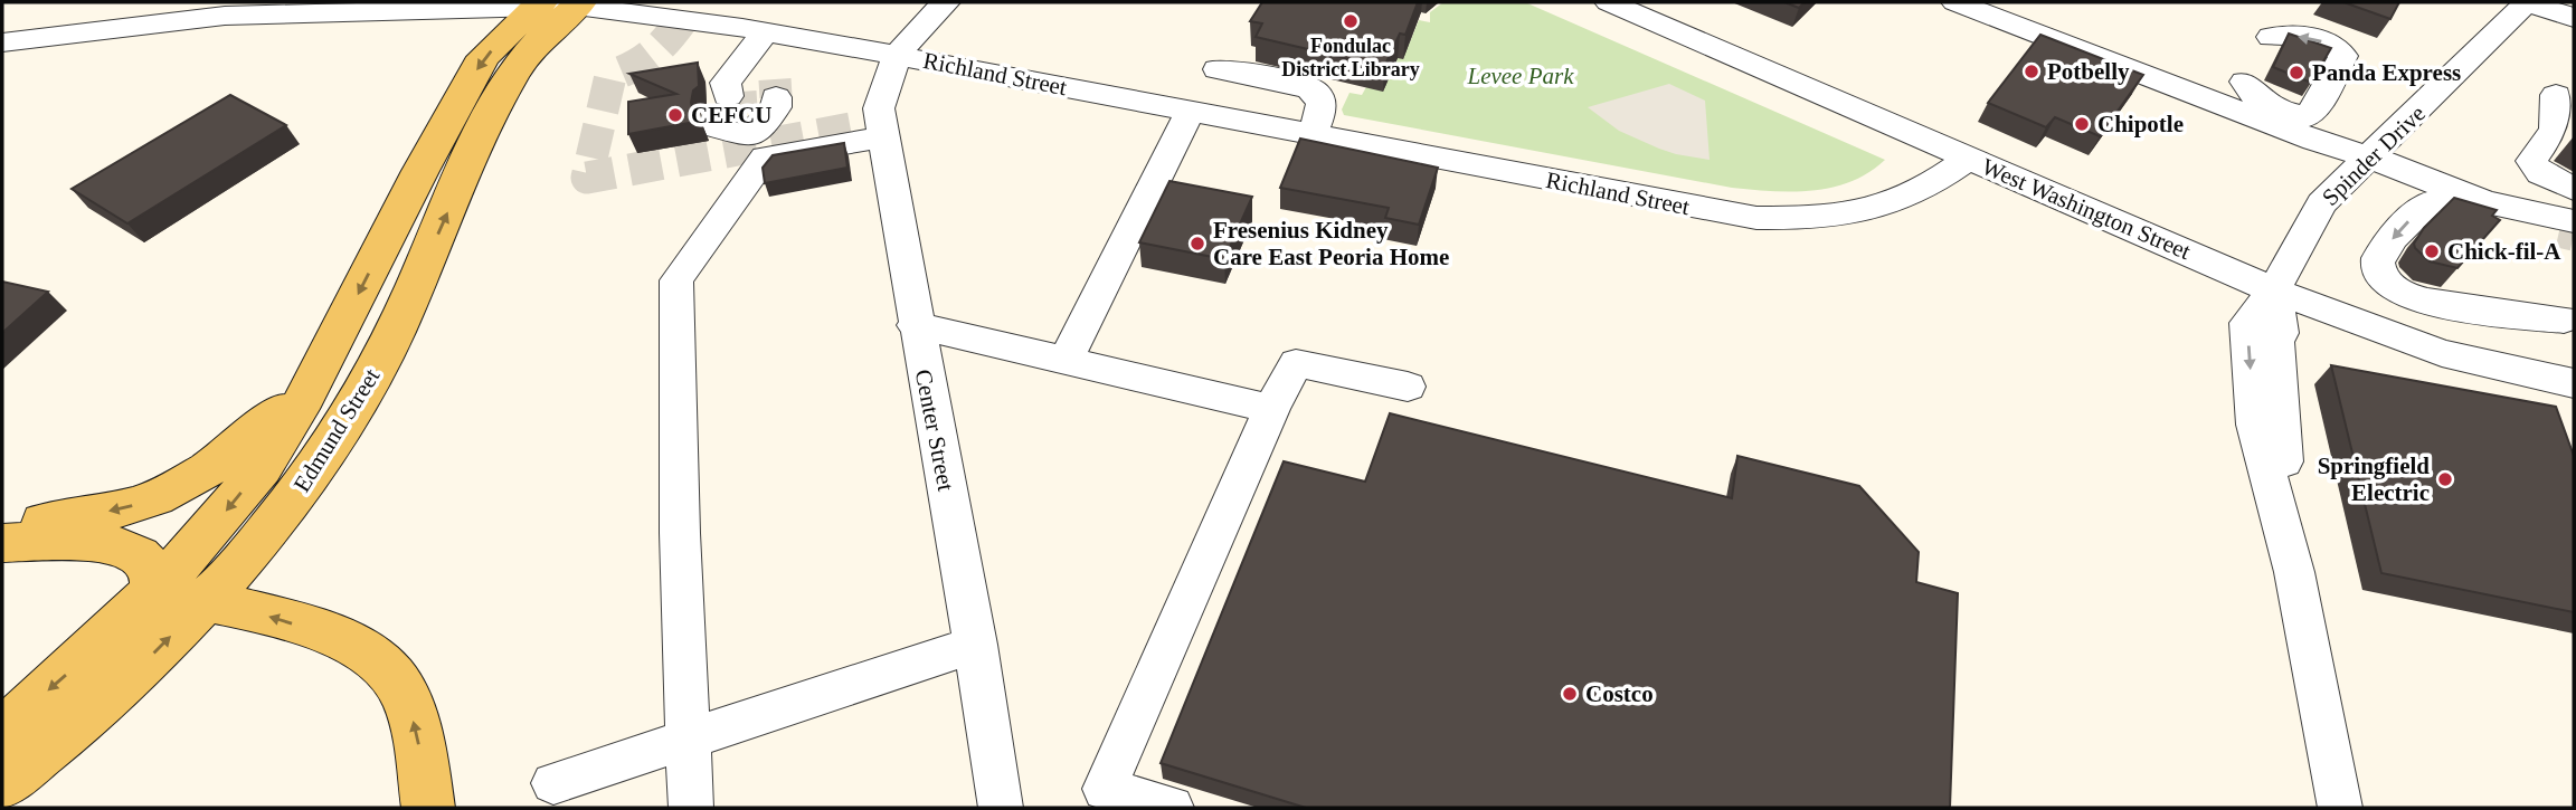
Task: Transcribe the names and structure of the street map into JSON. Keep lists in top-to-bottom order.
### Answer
{
  "streets": {
    "main road": ["Edmund Street"],
    "street": [
      "Richland Street",
      "Spinder Drive",
      "West Washington Street",
      "Center Street"
    ]
  },
  "crossings": [
    ["Richland Street", "West Washington Street"],
    ["Richland Street", "Edmund Street"],
    ["Richland Street", "Center Street"],
    ["Spinder Drive", "West Washington Street"]
  ],
  "parks": ["Levee Park"],
  "places": [
    "Fondulac District Library",
    "Potbelly",
    "Panda Express",
    "CEFCU",
    "Chipotle",
    "Fresenius Kidney Care East Peoria Home",
    "Chick-fil-A",
    "Springfield Electric",
    "Costco"
  ]
}
